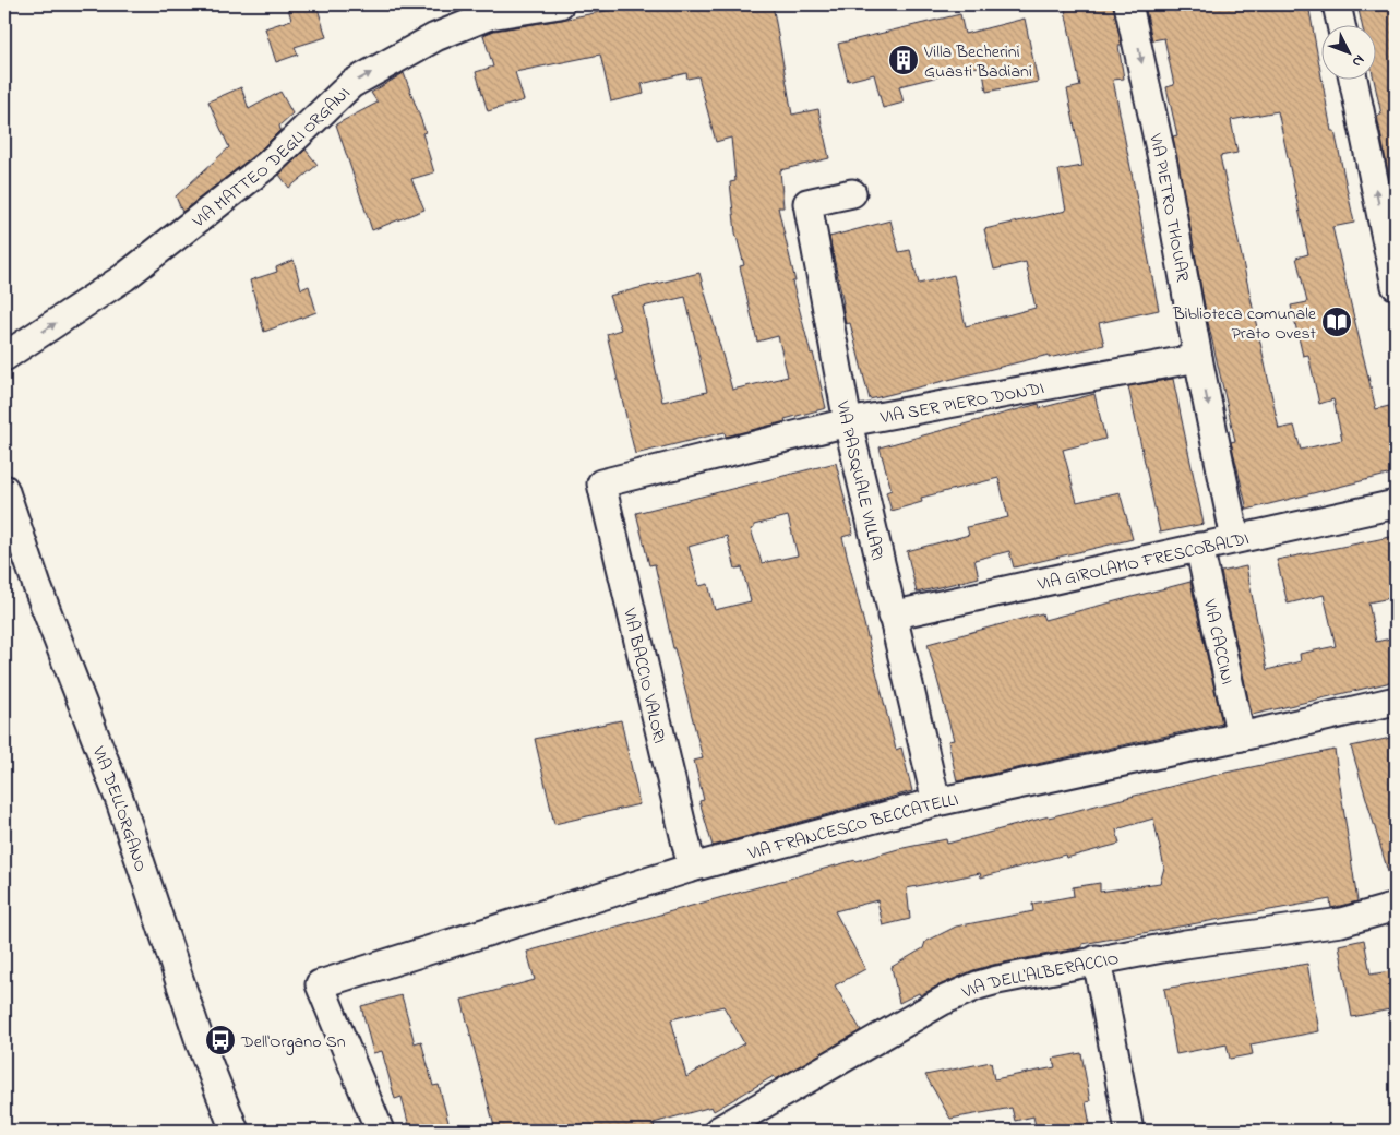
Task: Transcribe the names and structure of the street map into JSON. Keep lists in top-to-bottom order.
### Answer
{
  "streets": {
    "street": [
      "VIA MATTEO DEGLI ORGANI",
      "VIA PIETRO THOUAR",
      "VIA SER PIERO DONDI",
      "VIA PASQUALE VILLARI",
      "VIA GIROLAMO FRESCOBALDI",
      "VIA CACCINI",
      "VIA BACCIO VALORI",
      "VIA DELL'ORGANO",
      "VIA FRANCESCO BECCATELLI",
      "VIA DELL'ALBERACCIO"
    ]
  },
  "crossings": [
    ["VIA PIETRO THOUAR", "VIA SER PIERO DONDI"],
    ["VIA PIETRO THOUAR", "VIA GIROLAMO FRESCOBALDI"],
    ["VIA SER PIERO DONDI", "VIA PASQUALE VILLARI"],
    ["VIA SER PIERO DONDI", "VIA BACCIO VALORI"],
    ["VIA PASQUALE VILLARI", "VIA GIROLAMO FRESCOBALDI"],
    ["VIA PASQUALE VILLARI", "VIA FRANCESCO BECCATELLI"],
    ["VIA GIROLAMO FRESCOBALDI", "VIA CACCINI"],
    ["VIA CACCINI", "VIA FRANCESCO BECCATELLI"],
    ["VIA BACCIO VALORI", "VIA FRANCESCO BECCATELLI"]
  ],
  "one_way": ["VIA MATTEO DEGLI ORGANI"],
  "places": {
    "building": ["Villa Becherini Guasti Badiani"],
    "library": ["Biblioteca comunale Prato Ovest"],
    "bus stop": ["Dell'Organo Sn"]
  },
  "north": "bottom right"
}
